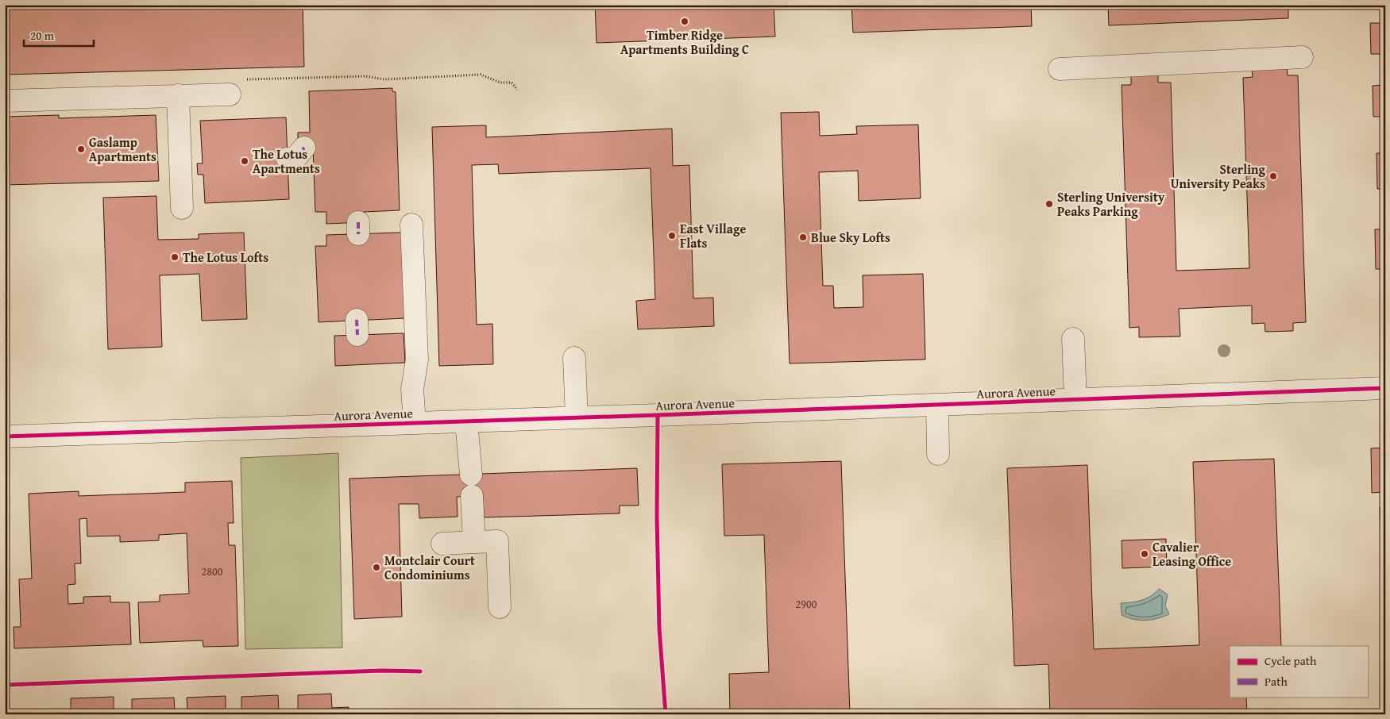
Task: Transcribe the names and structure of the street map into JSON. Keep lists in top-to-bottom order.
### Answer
{
  "streets": {
    "street": ["Aurora Avenue"]
  },
  "places": [
    "Timber Ridge Apartments Building C",
    "Gaslamp Apartments",
    "The Lotus Apartments",
    "Sterling University Peaks",
    "Sterling University Peaks Parking",
    "East Village Flats",
    "Blue Sky Lofts",
    "The Lotus Lofts",
    "Cavalier Leasing Office",
    "Montclair Court Condominiums"
  ],
  "house_numbers": ["2800", "2900"],
  "legend": ["Cycle path", "Path"],
  "scale_bar": "20 m"
}
